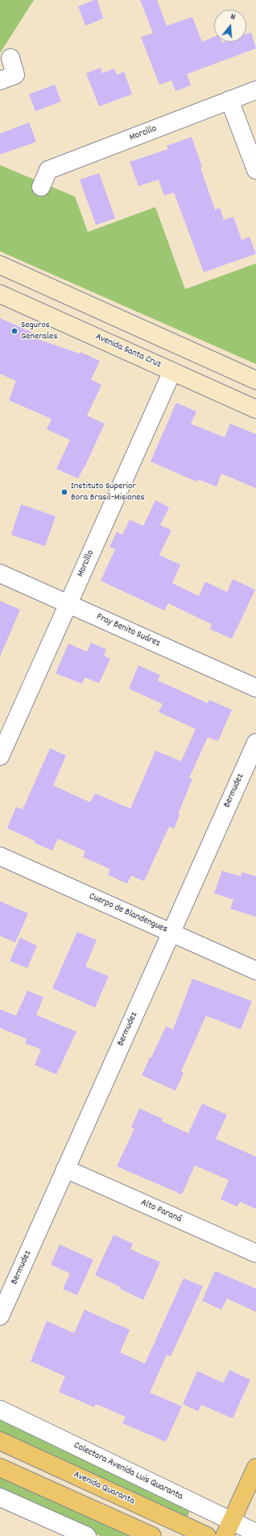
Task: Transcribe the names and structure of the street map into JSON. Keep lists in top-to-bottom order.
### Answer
{
  "streets": {
    "main road": ["Avenida Santa Cruz", "Avenida Quaranta"],
    "street": [
      "Morcillo",
      "Fray Benito Suárez",
      "Bermudez",
      "Cuerpo de Blandengues",
      "Alto Paraná",
      "Colectora Avenida Luis Quaranta"
    ]
  },
  "crossings": [
    ["Morcillo", "Avenida Santa Cruz"],
    ["Morcillo", "Fray Benito Suárez"],
    ["Bermudez", "Cuerpo de Blandengues"],
    ["Bermudez", "Alto Paraná"]
  ],
  "places": ["Seguros Generales", "Instituto Superior Bora Brasil-Misiones"],
  "north": "top"
}
